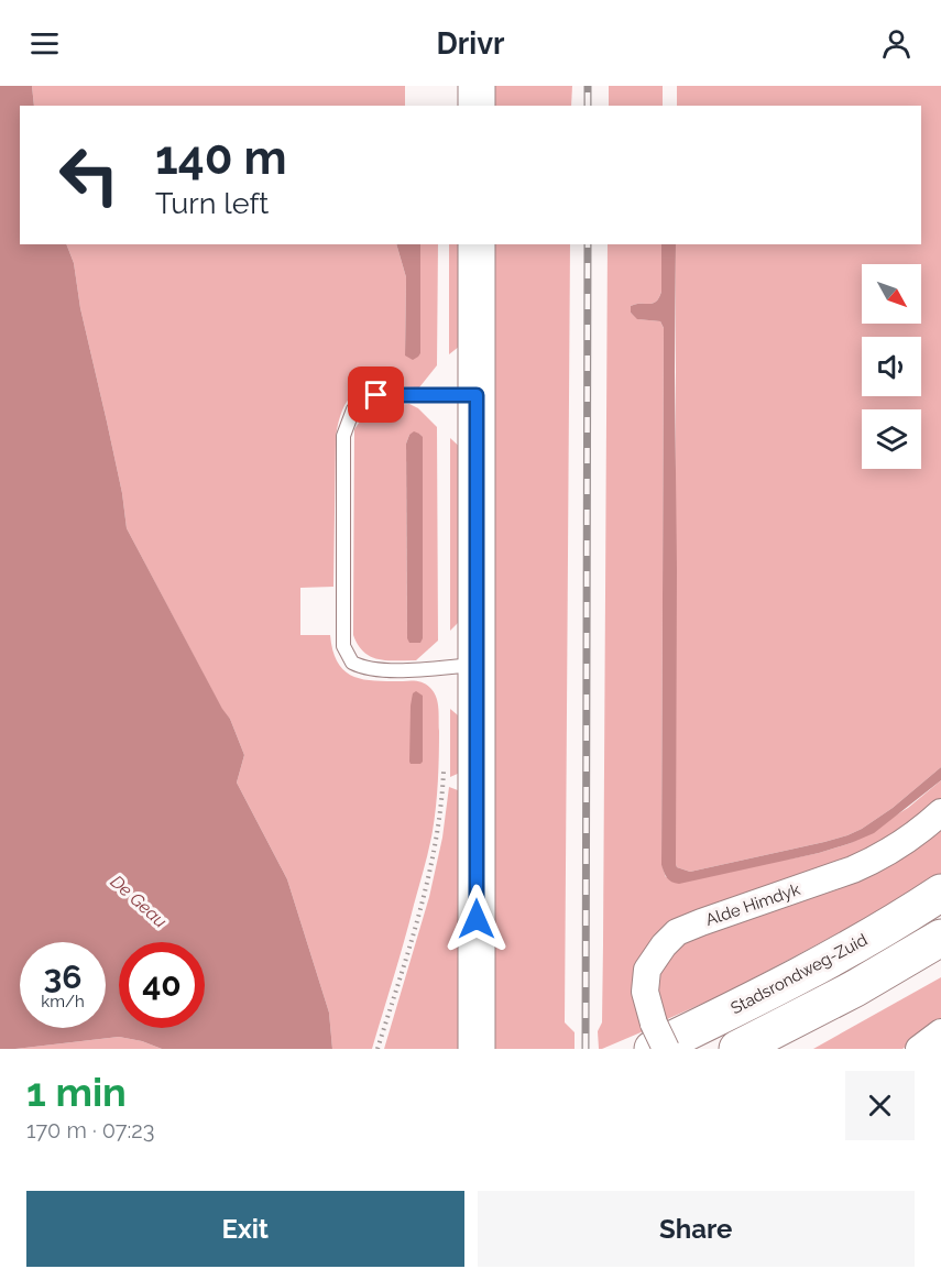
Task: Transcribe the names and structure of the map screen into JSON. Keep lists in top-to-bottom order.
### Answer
{
  "streets": {
    "main road": ["Stadsrondweg-Zuid"],
    "street": ["Alde Himdyk"]
  },
  "crossings": [
    ["Alde Himdyk", "Stadsrondweg-Zuid"]
  ],
  "water": ["De Geau"],
  "north": "bottom right",
  "page": {
    "header": "Drivr",
    "turn": ["140 m", "Turn left"],
    "speed": "36 km/h",
    "limit": "40",
    "heading": ["1 min", "170 m · 07:23"],
    "buttons": ["Exit", "Share"]
  }
}
